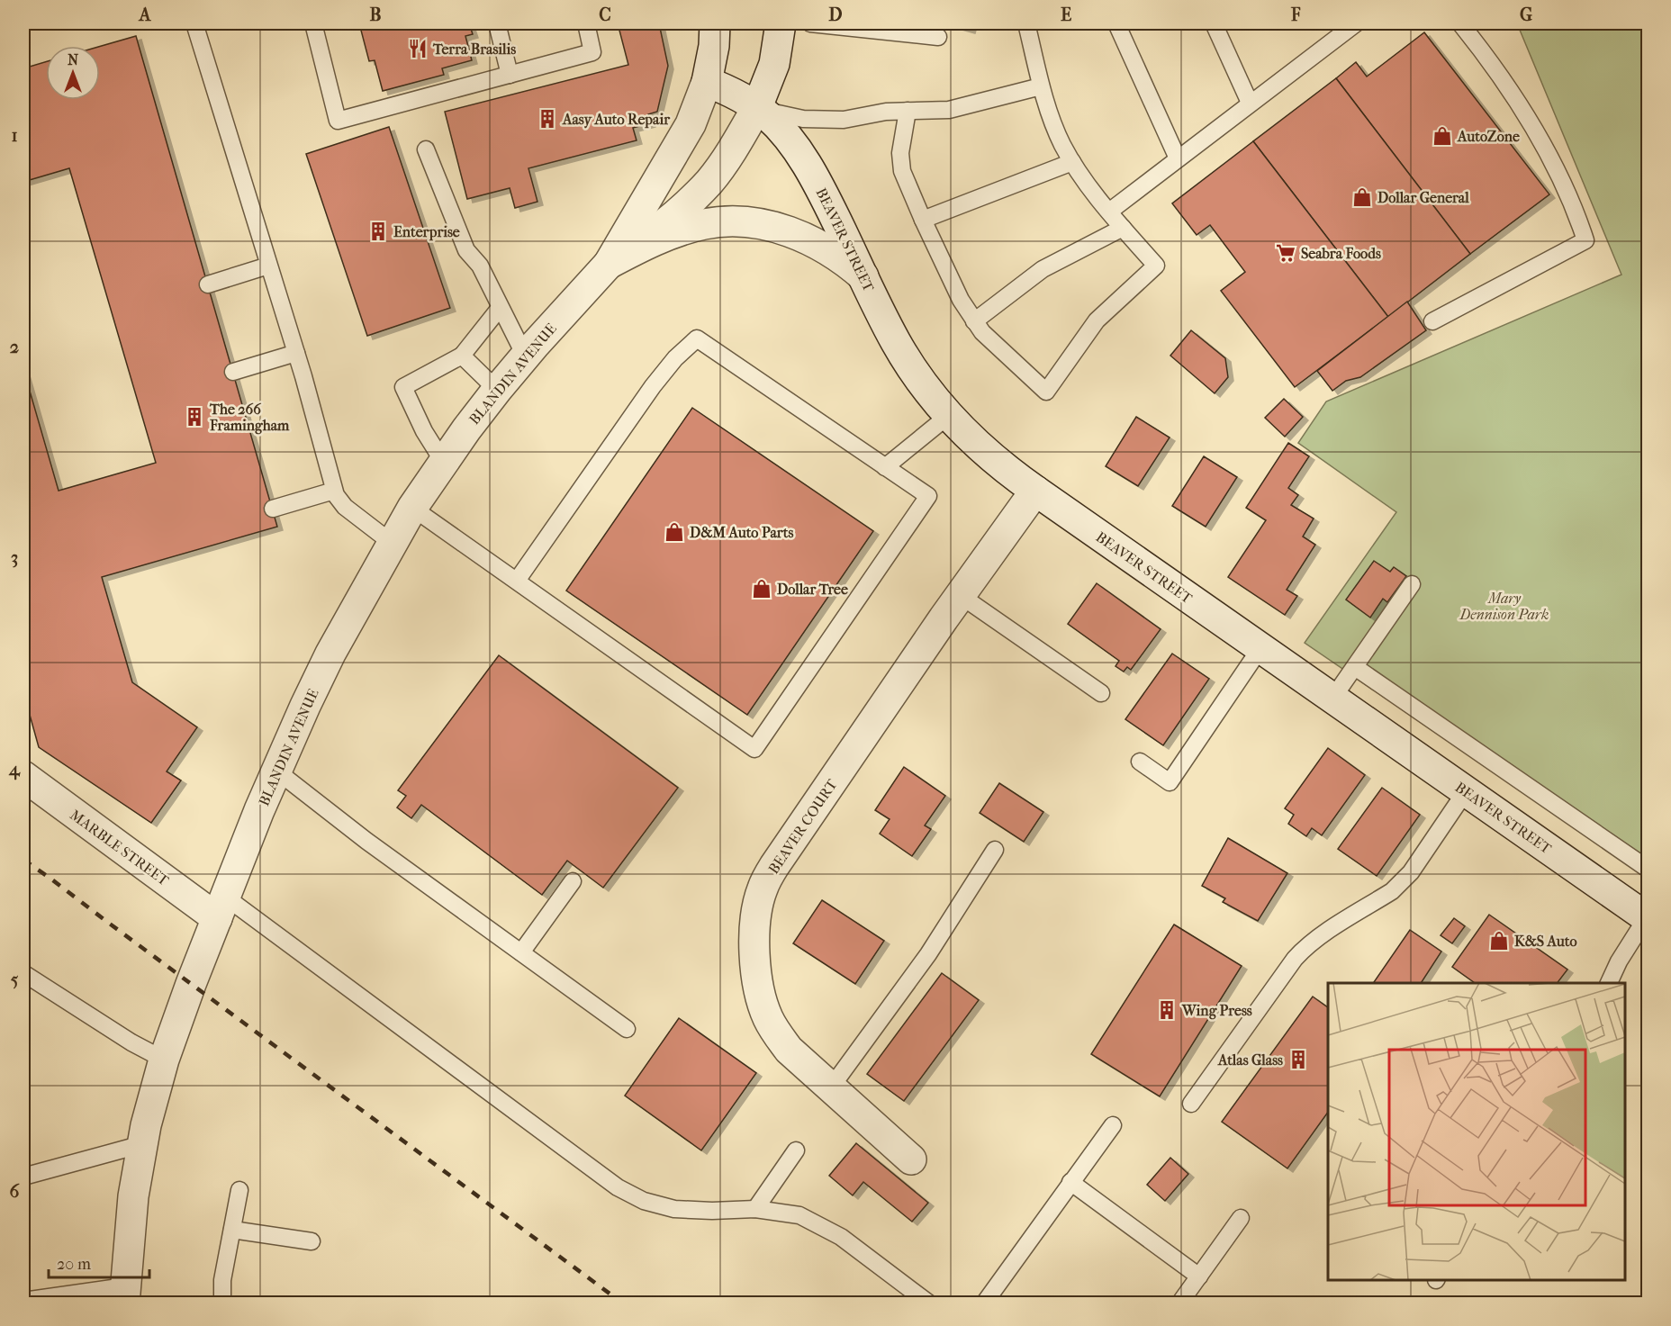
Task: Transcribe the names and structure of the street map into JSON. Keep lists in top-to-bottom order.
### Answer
{
  "streets": {
    "street": [
      "BEAVER STREET",
      "BLANDIN AVENUE",
      "BEAVER COURT",
      "MARBLE STREET"
    ]
  },
  "crossings": [
    ["BEAVER STREET", "BLANDIN AVENUE"],
    ["BEAVER STREET", "BEAVER COURT"],
    ["BLANDIN AVENUE", "MARBLE STREET"]
  ],
  "parks": ["Mary Dennison Park"],
  "places": {
    "restaurant": ["Terra Brasilis"],
    "building": [
      "Aasy Auto Repair",
      "Enterprise",
      "The 266 Framingham",
      "Wing Press",
      "Atlas Glass"
    ],
    "shop": [
      "AutoZone",
      "Dollar General",
      "D&M Auto Parts",
      "Dollar Tree",
      "K&S Auto"
    ],
    "supermarket": ["Seabra Foods"]
  },
  "scale_bar": "20 m",
  "north": "top",
  "grid": {
    "columns": [
      "A",
      "B",
      "C",
      "D",
      "E",
      "F",
      "G"
    ],
    "rows": [
      "1",
      "2",
      "3",
      "4",
      "5",
      "6"
    ]
  }
}
